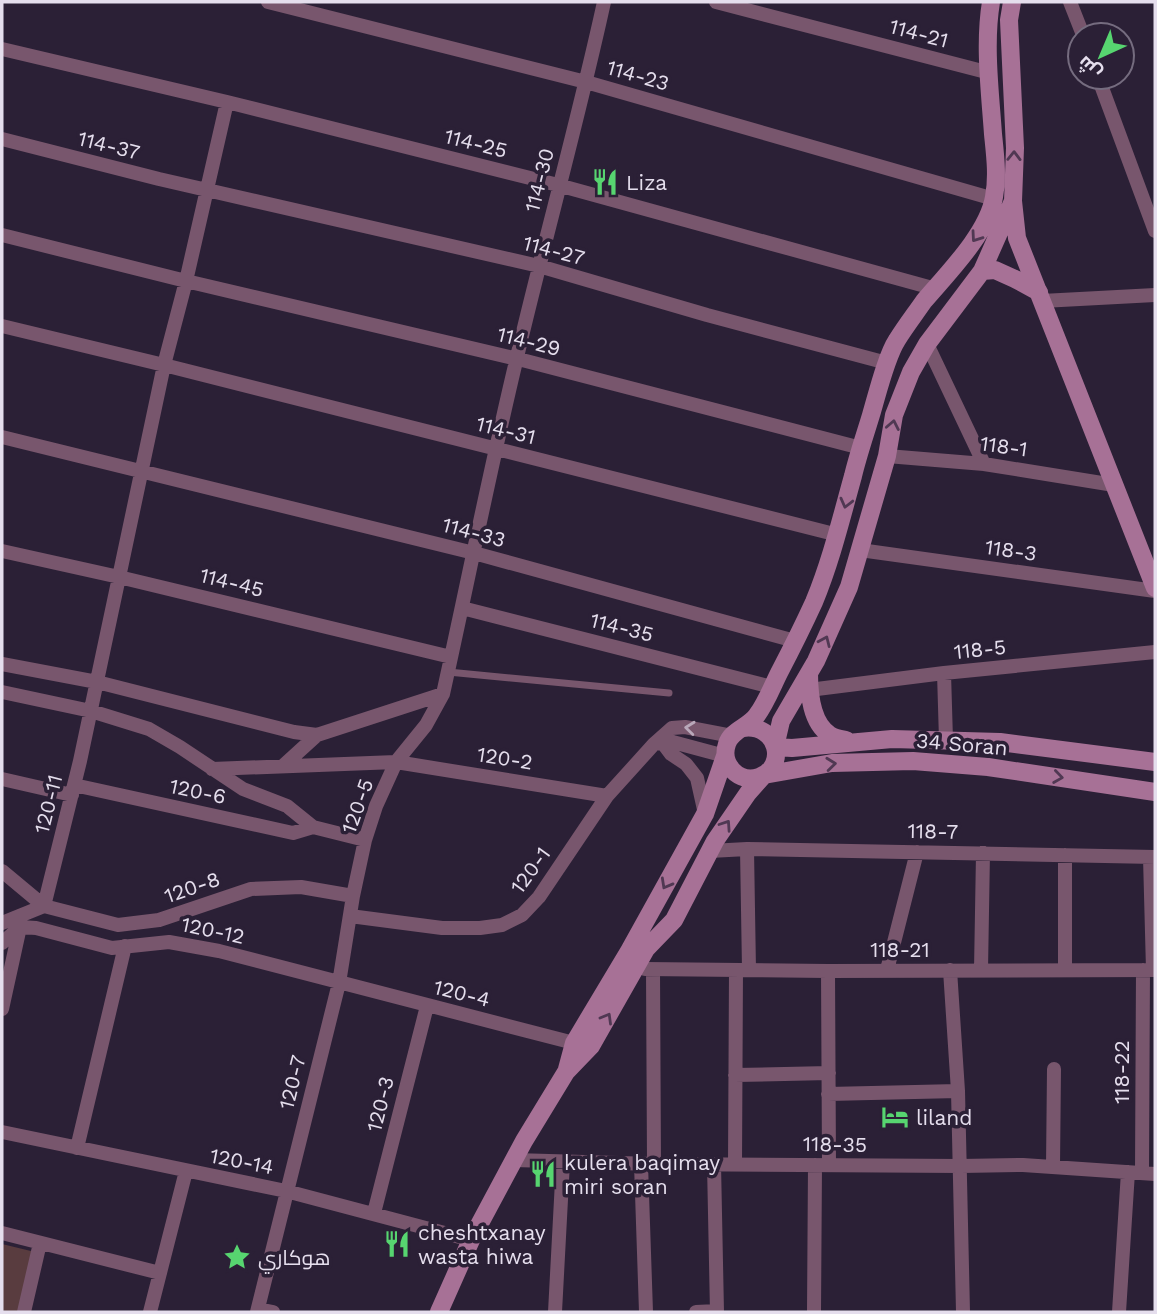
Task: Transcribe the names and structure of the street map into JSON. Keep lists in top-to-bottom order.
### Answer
{
  "streets": {
    "main road": ["34 Soran"],
    "street": [
      "114-21",
      "114-23",
      "114-25",
      "114-37",
      "114-30",
      "114-27",
      "114-29",
      "114-31",
      "118-1",
      "114-33",
      "118-3",
      "114-45",
      "114-35",
      "118-5",
      "120-2",
      "120-6",
      "120-11",
      "120-5",
      "118-7",
      "120-1",
      "120-8",
      "120-12",
      "118-21",
      "120-4",
      "118-22",
      "120-7",
      "120-3",
      "118-35",
      "120-14"
    ]
  },
  "crossings": [
    ["114-23", "114-30"],
    ["114-25", "114-30"],
    ["114-25", "120-11"],
    ["114-37", "114-27"],
    ["114-37", "120-11"],
    ["114-30", "114-27"],
    ["114-30", "114-29"],
    ["114-30", "114-31"],
    ["114-30", "114-33"],
    ["114-30", "114-45"],
    ["114-30", "114-35"],
    ["114-30", "120-5"],
    ["114-27", "120-11"],
    ["114-29", "120-11"],
    ["114-31", "120-11"],
    ["114-33", "120-11"],
    ["114-45", "120-11"],
    ["114-45", "120-5"],
    ["34 Soran", "120-1"],
    ["120-2", "120-5"],
    ["120-2", "120-1"],
    ["120-6", "120-11"],
    ["120-11", "120-8"],
    ["120-5", "120-1"],
    ["120-5", "120-8"],
    ["120-5", "120-12"],
    ["120-5", "120-4"],
    ["120-5", "120-7"],
    ["118-7", "118-22"],
    ["120-12", "120-4"],
    ["120-12", "120-7"],
    ["118-21", "118-22"],
    ["118-21", "118-35"],
    ["120-4", "120-7"],
    ["120-4", "120-3"],
    ["118-22", "118-35"],
    ["120-7", "120-14"]
  ],
  "places": {
    "restaurant": ["Liza", "kulera baqimay miri soran", "cheshtxanay wasta hiwa"],
    "hotel": ["liland"],
    "place": ["هوكاري"]
  },
  "north": "bottom left"
}
